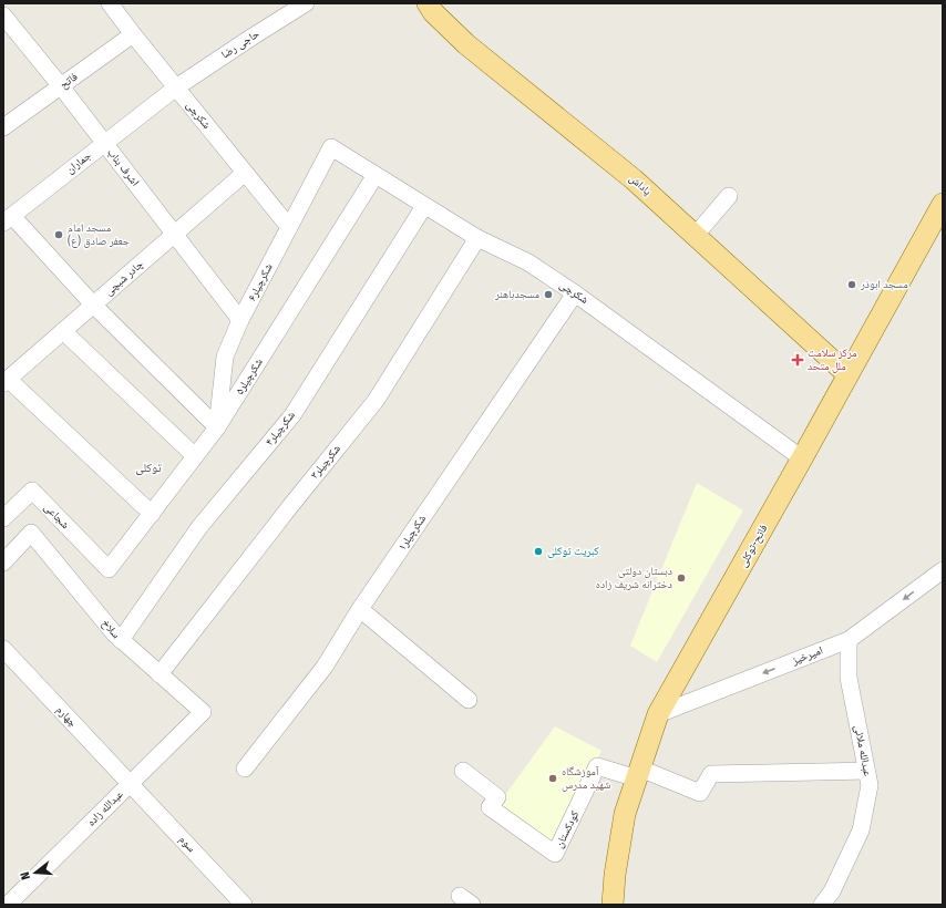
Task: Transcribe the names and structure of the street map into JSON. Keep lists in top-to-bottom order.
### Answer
{
  "streets": {
    "main road": ["پاداش", "فاتح-توکلی"],
    "street": [
      "حاجی رضا",
      "فاتح",
      "شکرچی",
      "جماران",
      "اشرف بناب",
      "چادر شبچی",
      "شکرچیلر۶",
      "شکرچیلر۵",
      "شکرچیلر۴",
      "شکرچیلر۳",
      "شجاعی",
      "شکرچیلر۱",
      "سلاخ",
      "امیرخیز",
      "چهارم",
      "عبدالله ملائی",
      "عبدالله زاده",
      "کودکستان",
      "سوم"
    ]
  },
  "crossings": [
    ["حاجی رضا", "شکرچی"],
    ["حاجی رضا", "جماران"],
    ["فاتح", "شکرچی"],
    ["فاتح", "اشرف بناب"],
    ["شکرچی", "جماران"],
    ["شکرچی", "چادر شبچی"],
    ["شکرچی", "شکرچیلر۶"],
    ["شکرچی", "شکرچیلر۵"],
    ["شکرچی", "شکرچیلر۴"],
    ["شکرچی", "شکرچیلر۳"],
    ["شکرچی", "شکرچیلر۱"],
    ["شکرچی", "فاتح-توکلی"],
    ["جماران", "اشرف بناب"],
    ["اشرف بناب", "چادر شبچی"],
    ["اشرف بناب", "شکرچیلر۶"],
    ["پاداش", "فاتح-توکلی"],
    ["شکرچیلر۶", "شکرچیلر۵"],
    ["شکرچیلر۵", "شجاعی"],
    ["شکرچیلر۴", "سلاخ"],
    ["شکرچیلر۳", "سلاخ"],
    ["فاتح-توکلی", "امیرخیز"],
    ["فاتح-توکلی", "کودکستان"],
    ["سلاخ", "عبدالله زاده"],
    ["امیرخیز", "عبدالله ملائی"],
    ["چهارم", "عبدالله زاده"],
    ["چهارم", "سوم"],
    ["عبدالله زاده", "سوم"]
  ],
  "one_way": ["امیرخیز"],
  "districts": ["توکلی"],
  "places": {
    "other": [
      "مسجد امام جعفر صادق (ع)",
      "مسجد ابوذر",
      "مسجدباهنر",
      "کبریت توکلی",
      "دبستان دولتی دخترانه شریف زاده",
      "آموزشگاه شهید مدرس"
    ],
    "health": ["مرکز سلامت ملل متحد"]
  },
  "north": "left"
}
